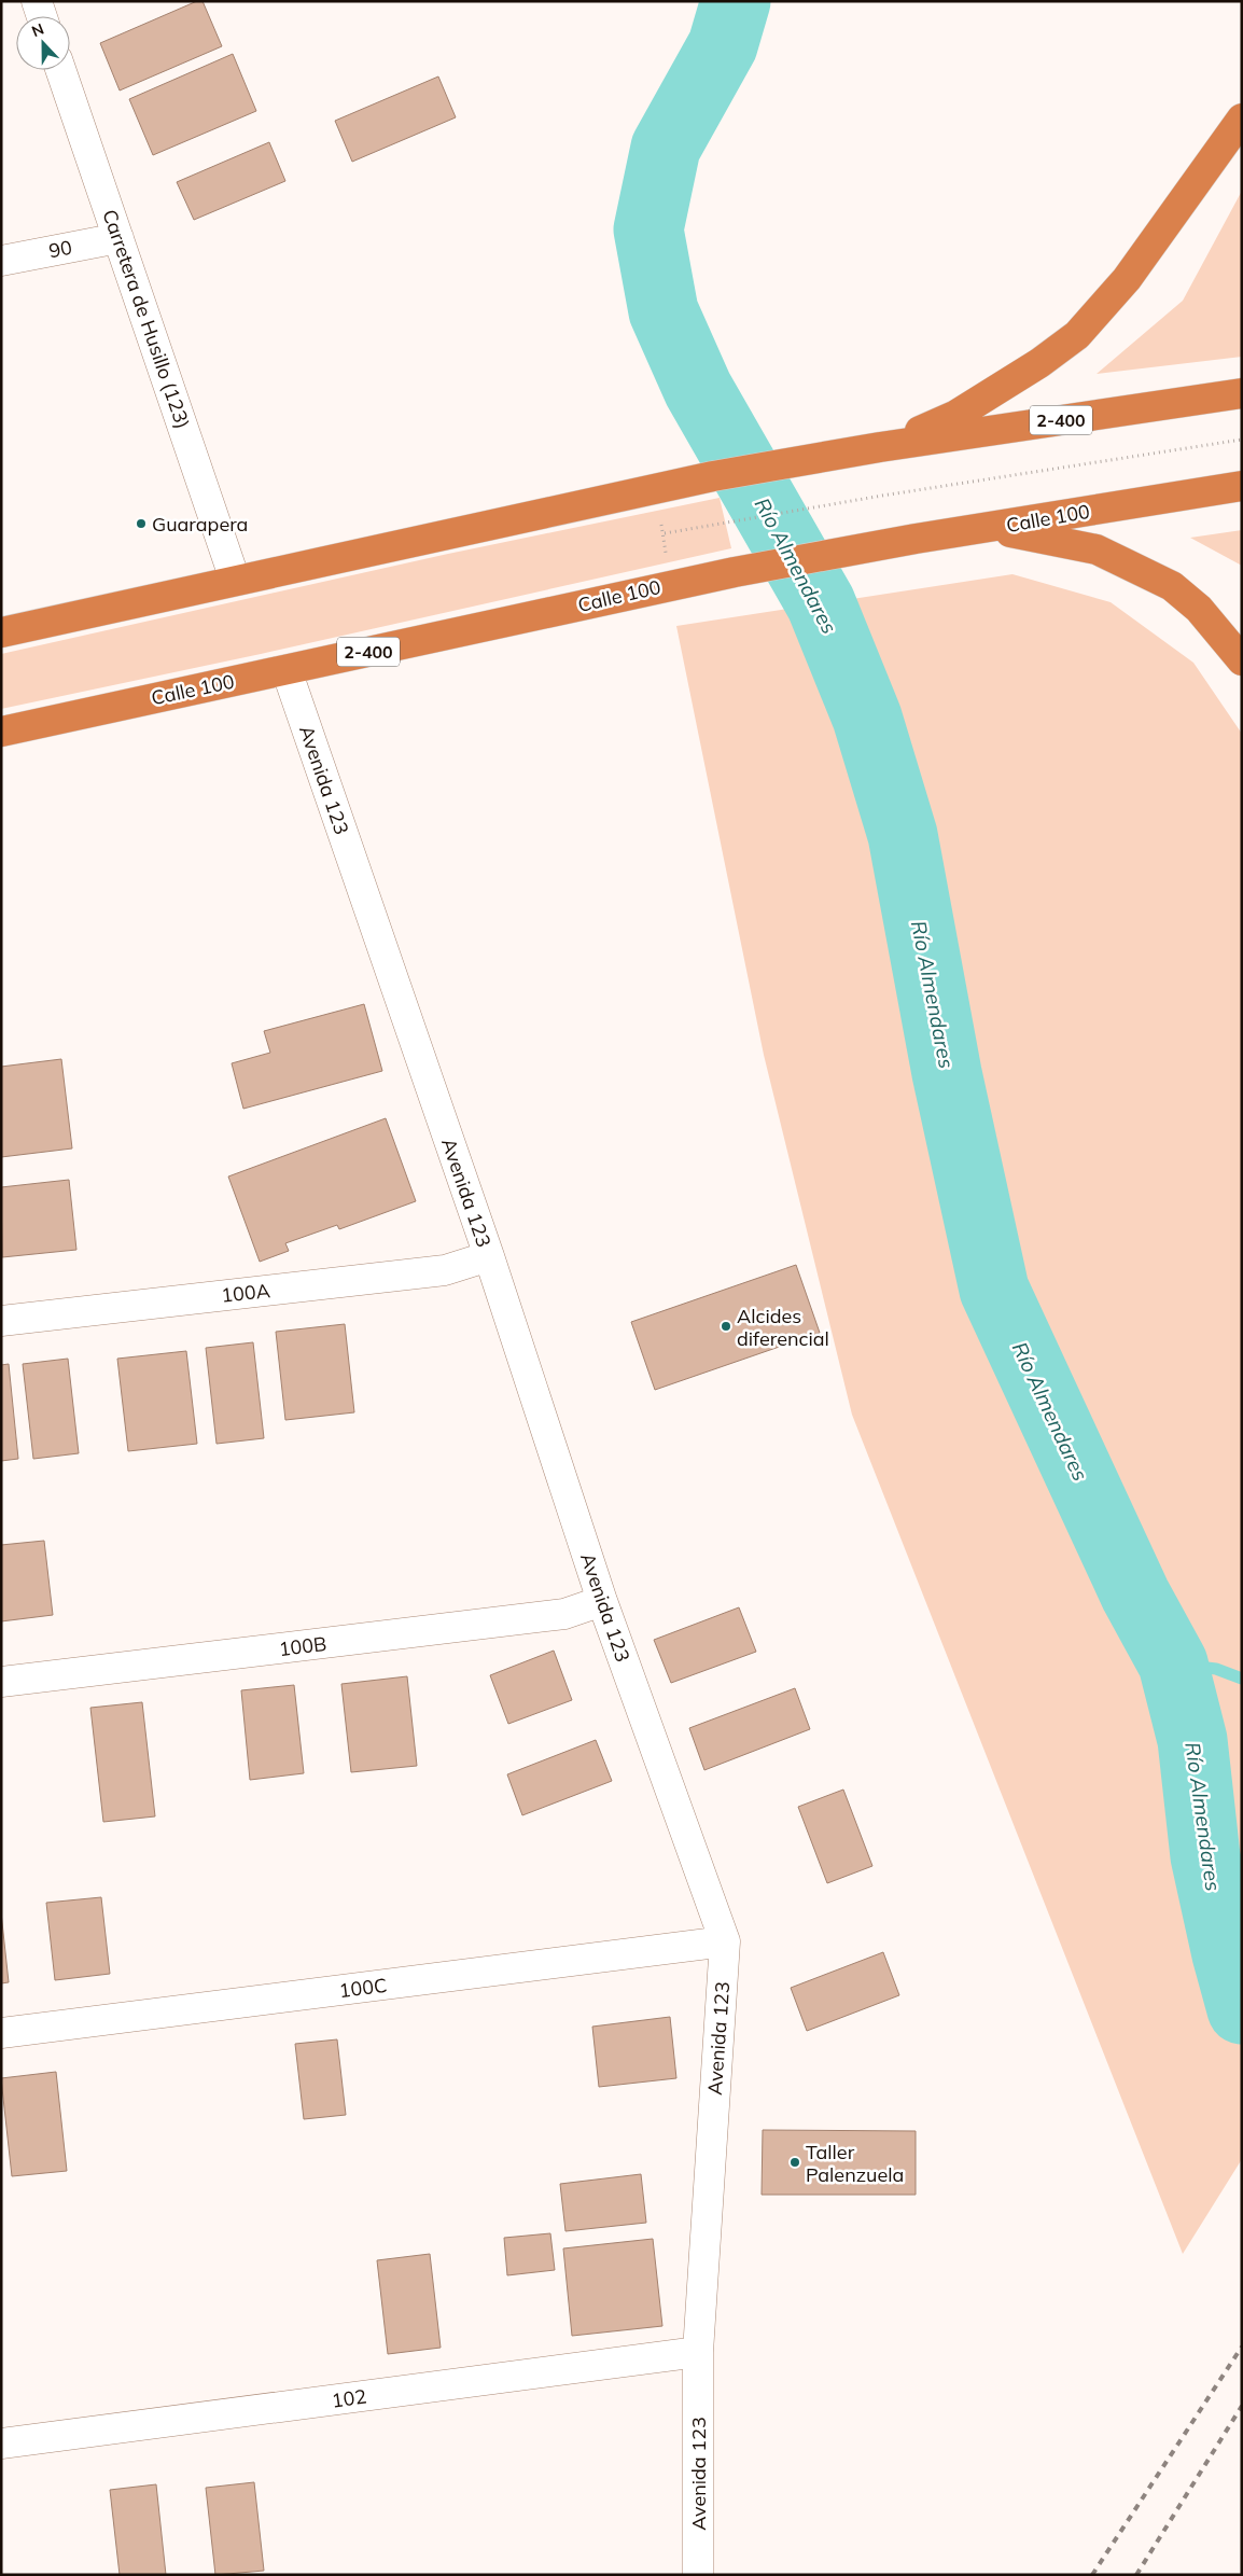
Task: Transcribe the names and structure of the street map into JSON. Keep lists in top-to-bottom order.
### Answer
{
  "streets": {
    "highway": ["2-400", "Calle 100"],
    "street": [
      "90",
      "Carretera de Husillo (123)",
      "Avenida 123",
      "100A",
      "100B",
      "100C",
      "102"
    ]
  },
  "crossings": [
    ["90", "Carretera de Husillo (123)"],
    ["Carretera de Husillo (123)", "2-400"],
    ["Calle 100", "Avenida 123"],
    ["Avenida 123", "100A"],
    ["Avenida 123", "100B"],
    ["Avenida 123", "100C"],
    ["Avenida 123", "102"]
  ],
  "water": ["Río Almendares"],
  "places": ["Guarapera", "Alcides diferencial", "Taller Palenzuela"],
  "north": "top"
}
